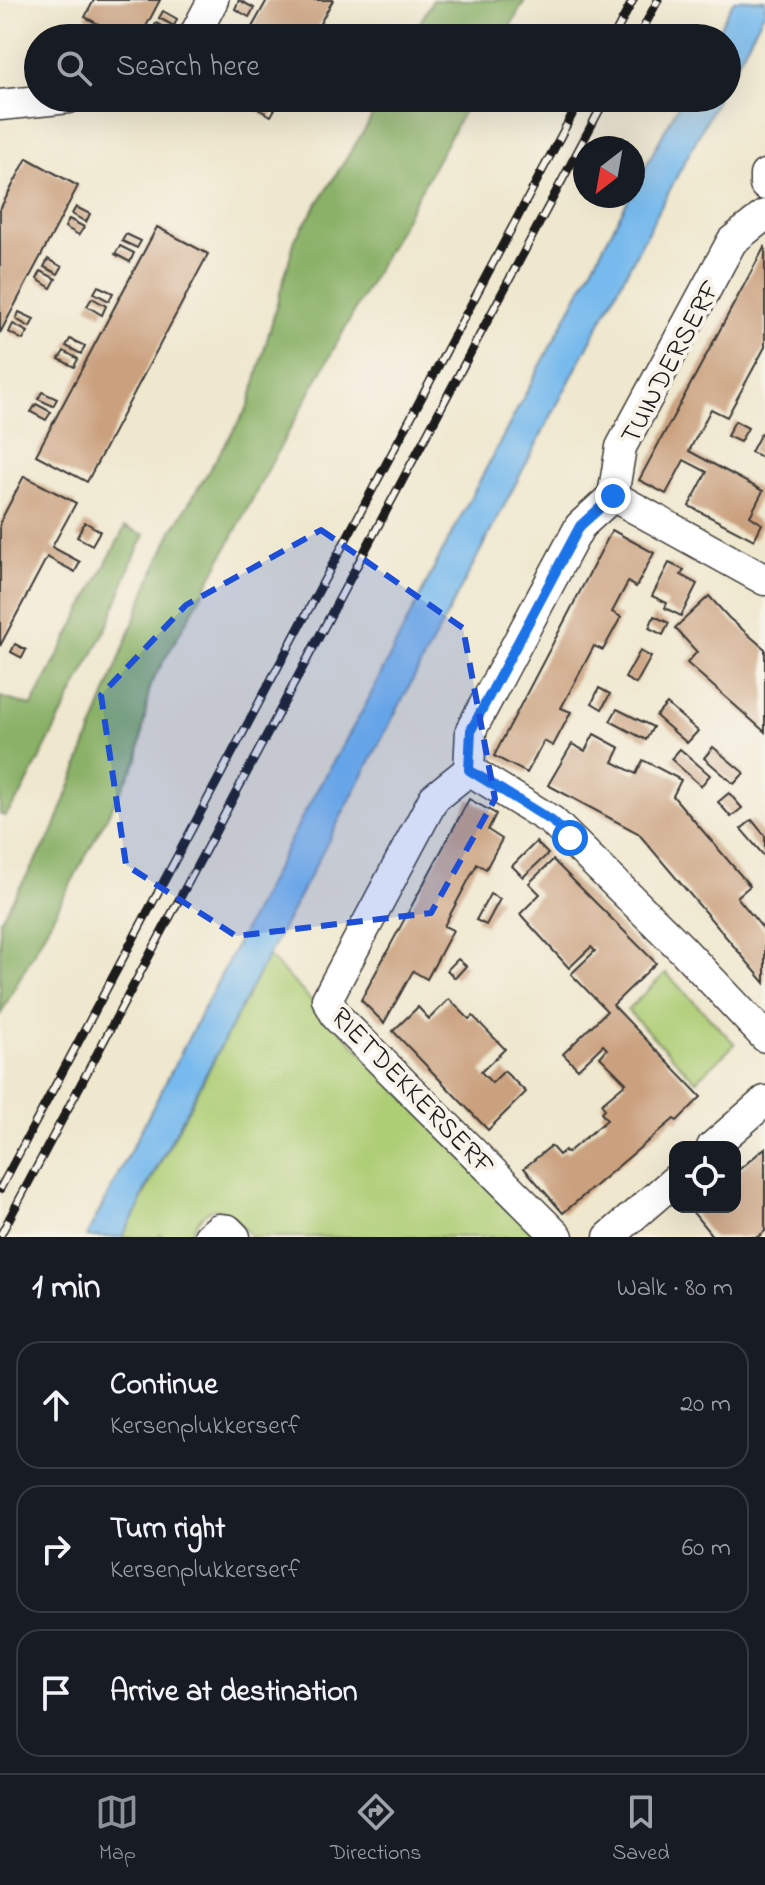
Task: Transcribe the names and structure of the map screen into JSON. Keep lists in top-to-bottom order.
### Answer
{
  "streets": {
    "street": ["TUINDERSERF", "RIETDEKKERSERF"]
  },
  "north": "bottom left",
  "page": {
    "search": "Search here",
    "heading": ["1 min", "Walk · 80 m"],
    "list": [
      ["Continue", "Kersenplukkerserf", "20 m"],
      ["Turn right", "Kersenplukkerserf", "60 m"],
      "Arrive at destination"
    ],
    "nav": ["Map", "Directions", "Saved"]
  }
}
